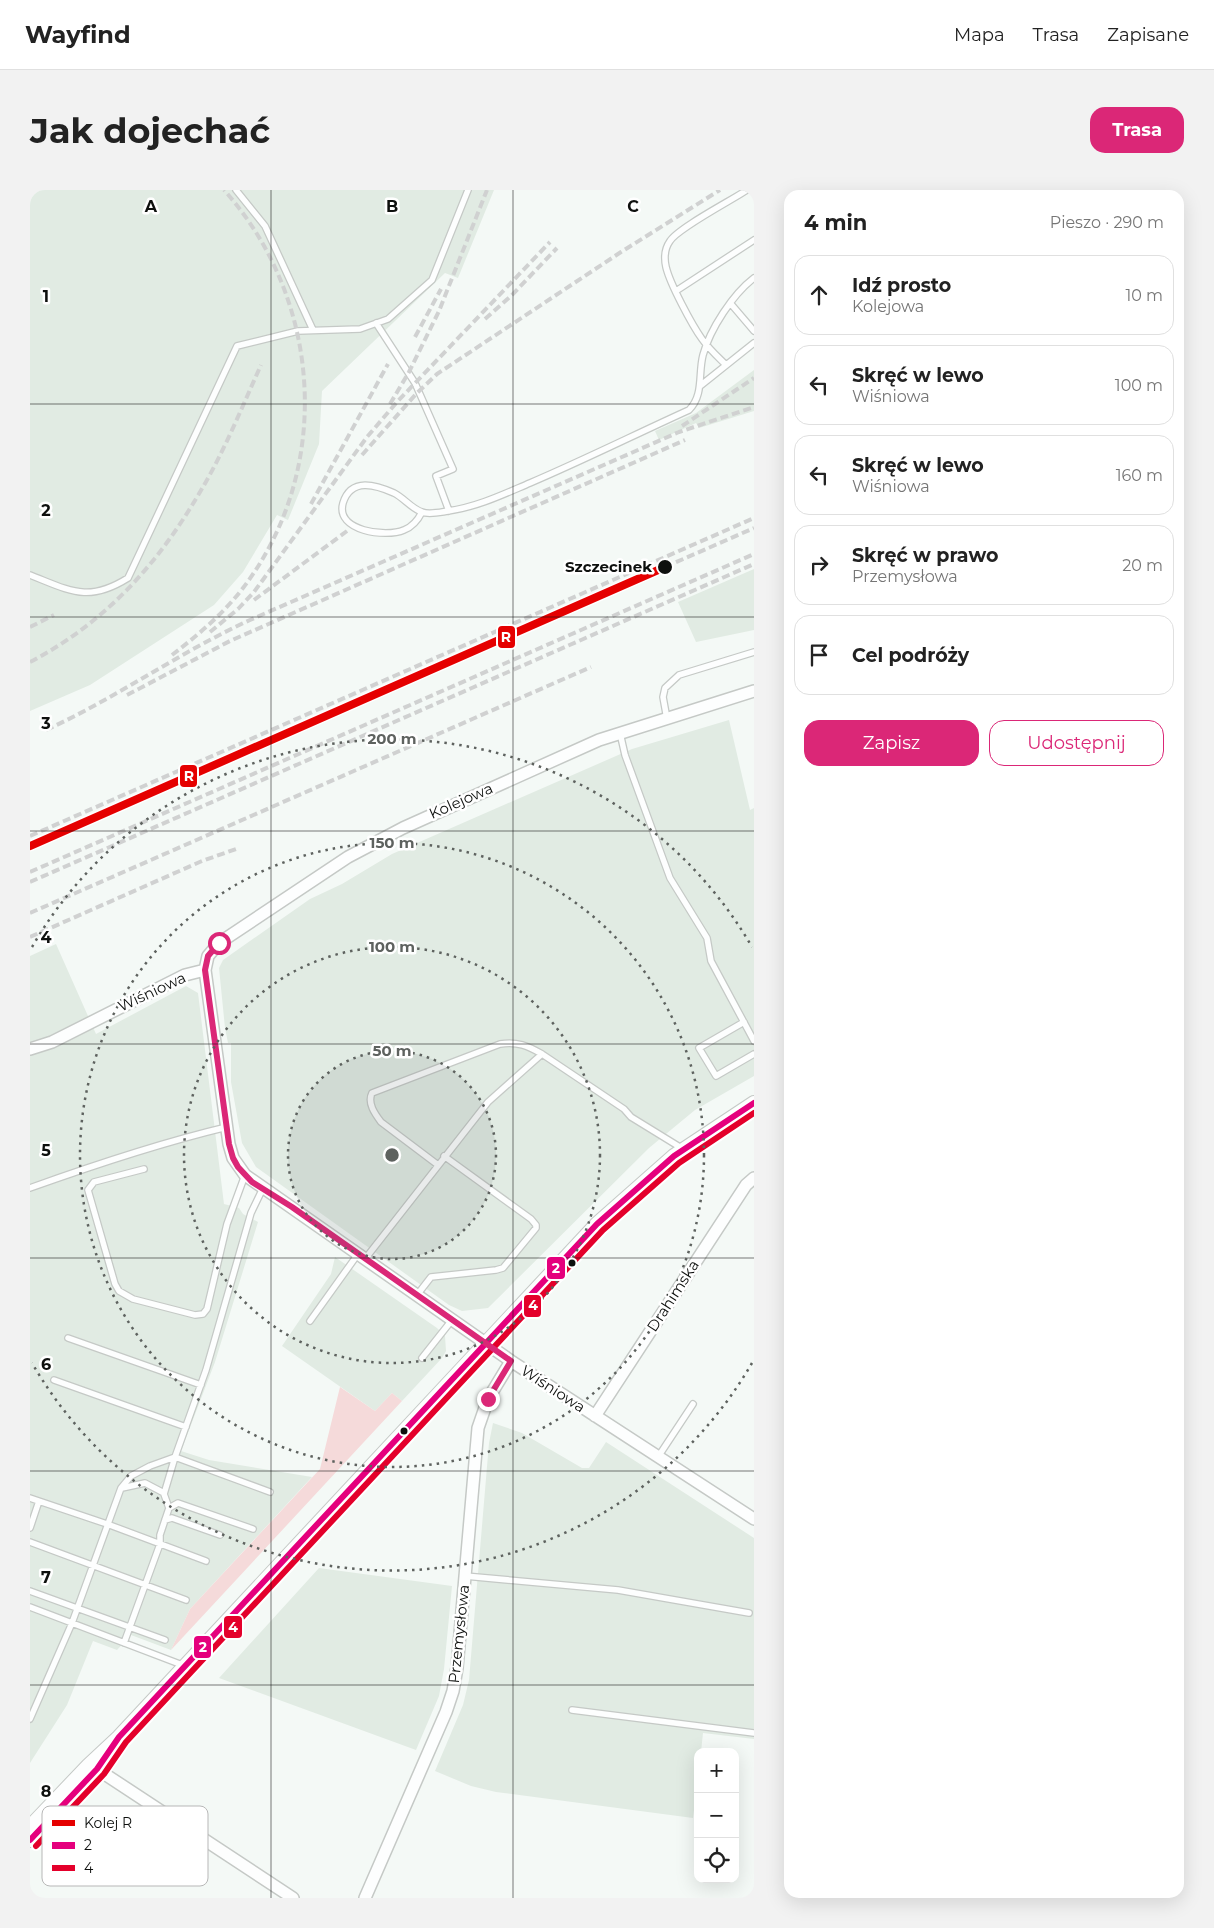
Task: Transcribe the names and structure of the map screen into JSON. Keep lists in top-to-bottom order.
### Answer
{
  "streets": {
    "street": [
      "Kolejowa",
      "Wiśniowa",
      "Drahimska",
      "Przemysłowa"
    ]
  },
  "crossings": [
    ["Kolejowa", "Wiśniowa"],
    ["Wiśniowa", "Drahimska"],
    ["Wiśniowa", "Przemysłowa"]
  ],
  "places": ["Szczecinek"],
  "lines": ["rail line R", "transit line 2", "transit line 4"],
  "legend": ["Kolej R", "2", "4"],
  "page": {
    "header": "Wayfind",
    "nav": ["Mapa", "Trasa", "Zapisane"],
    "buttons": [
      "Trasa",
      ["Zapisz", "Udostępnij"]
    ],
    "title": "Jak dojechać",
    "heading": ["4 min", "Pieszo · 290 m"],
    "list": [
      ["Idź prosto", "Kolejowa", "10 m"],
      ["Skręć w lewo", "Wiśniowa", "100 m"],
      ["Skręć w lewo", "Wiśniowa", "160 m"],
      ["Skręć w prawo", "Przemysłowa", "20 m"],
      "Cel podróży"
    ],
    "map_buttons": ["+", "−"]
  },
  "grid": {
    "columns": ["A", "B", "C"],
    "rows": [
      "1",
      "2",
      "3",
      "4",
      "5",
      "6",
      "7",
      "8"
    ]
  },
  "rings": [
    "200 m",
    "150 m",
    "100 m",
    "50 m"
  ]
}
